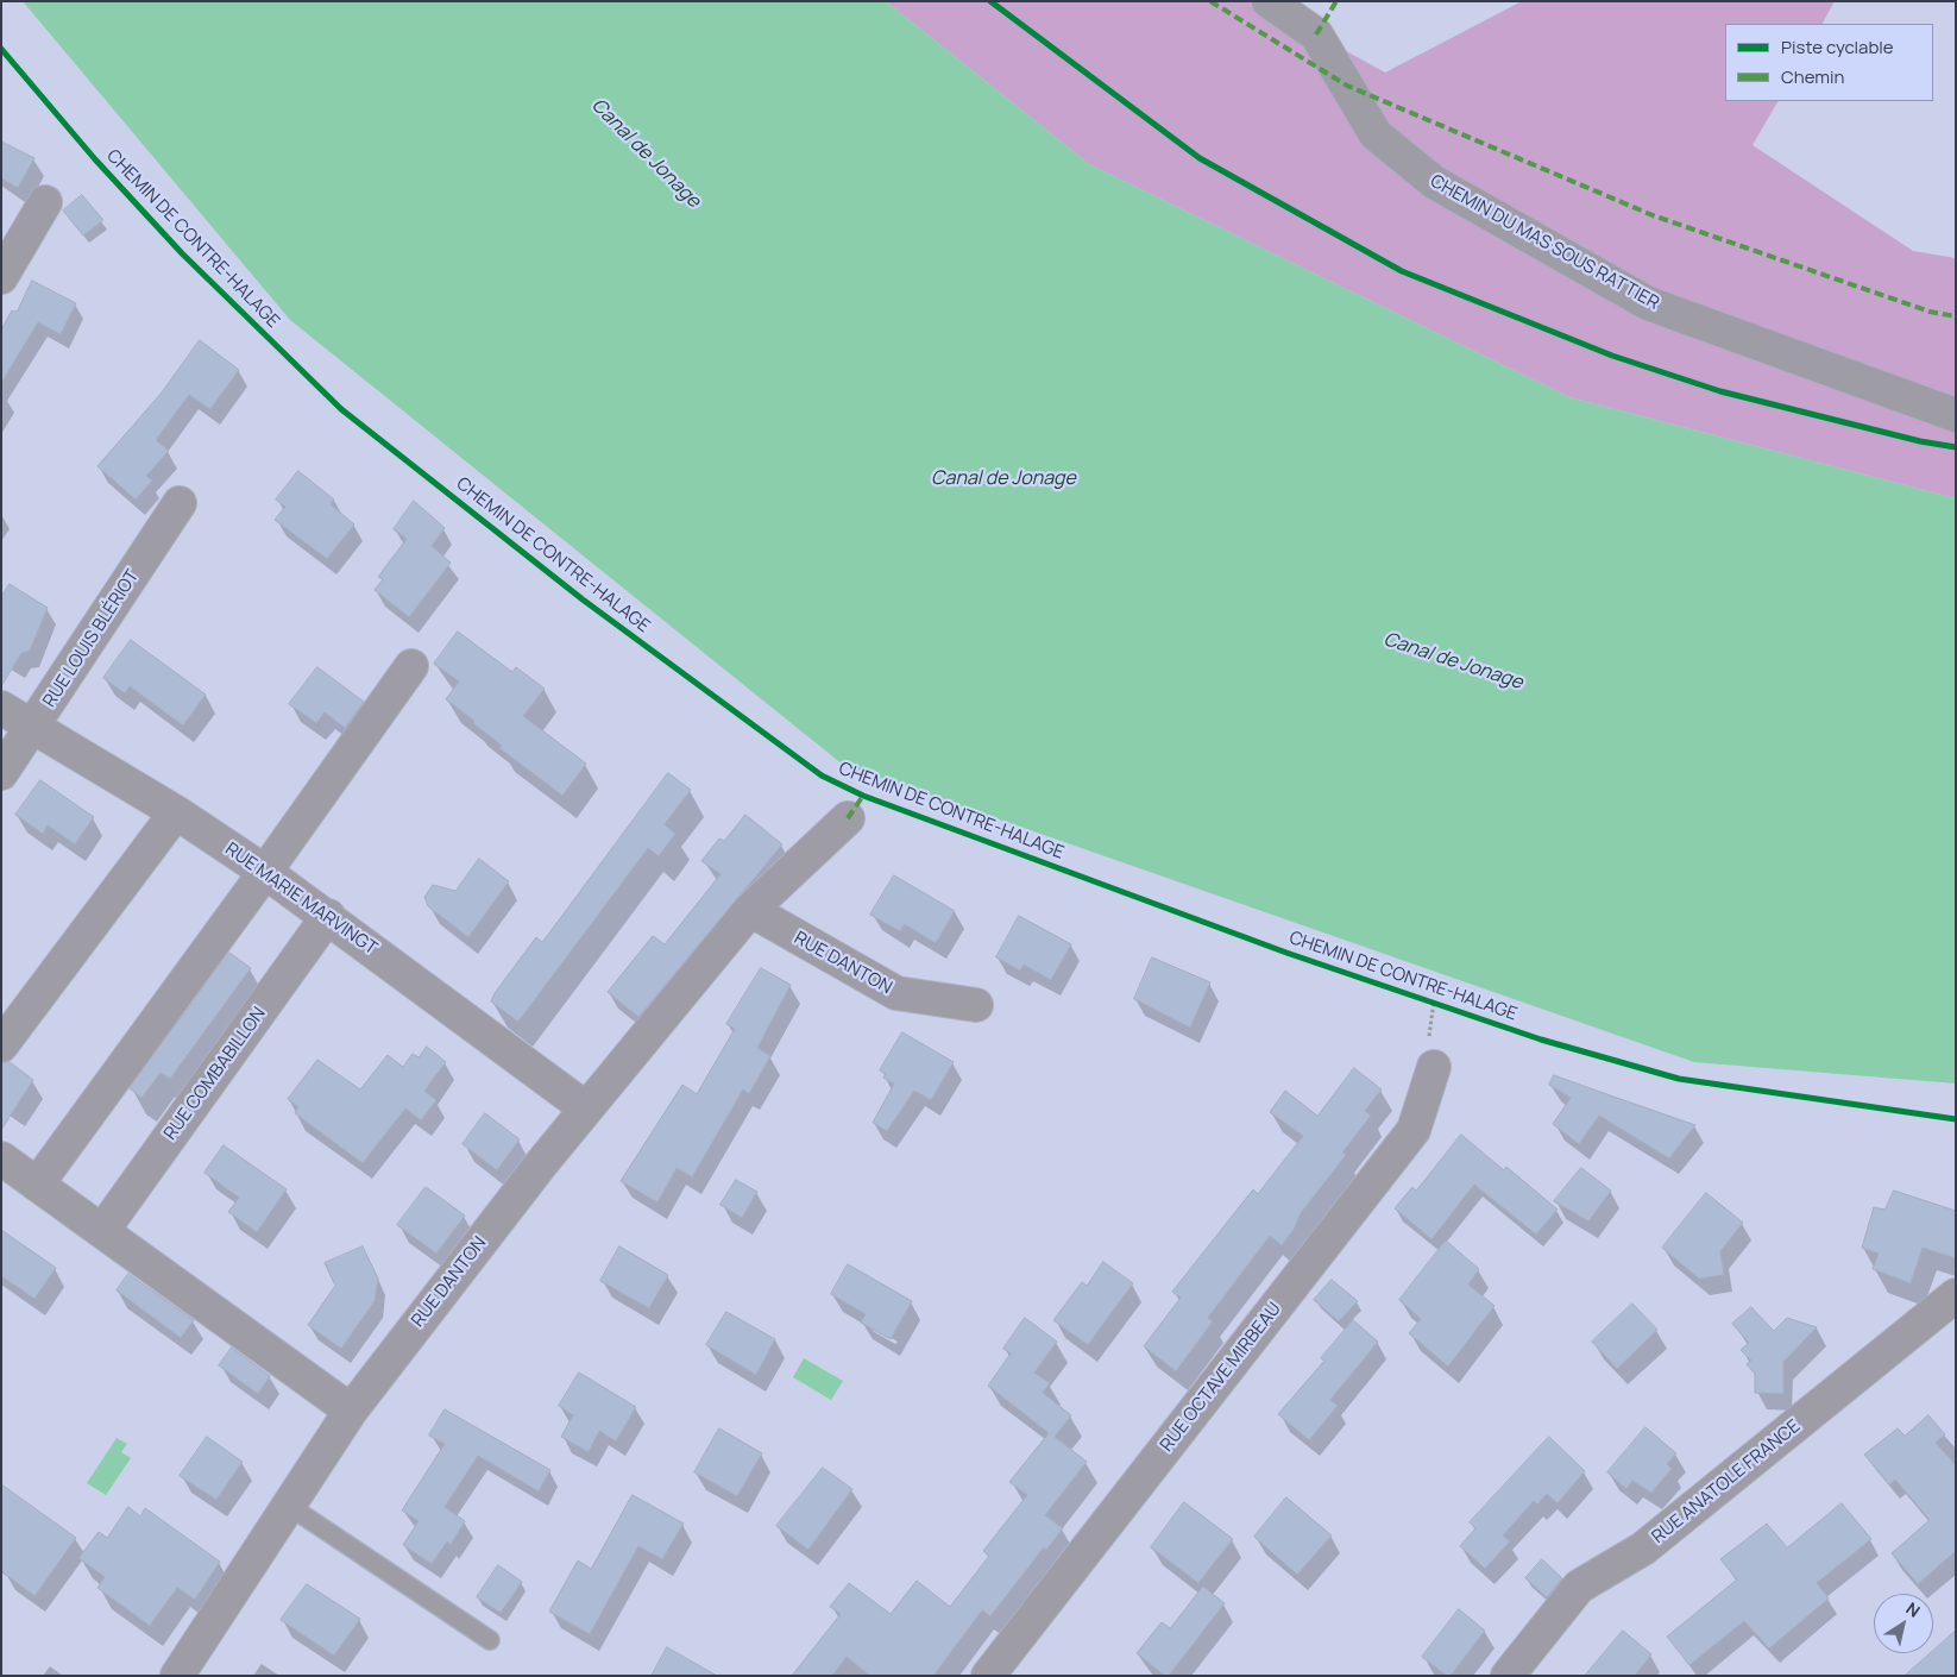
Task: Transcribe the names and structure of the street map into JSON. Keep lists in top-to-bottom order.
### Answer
{
  "streets": {
    "street": [
      "CHEMIN DU MAS SOUS RATTIER",
      "RUE LOUIS BLÉRIOT",
      "RUE MARIE MARVINGT",
      "RUE DANTON",
      "RUE COMBABILLON",
      "RUE OCTAVE MIRBEAU",
      "RUE ANATOLE FRANCE"
    ],
    "cycle path": ["CHEMIN DE CONTRE-HALAGE"]
  },
  "crossings": [
    ["RUE LOUIS BLÉRIOT", "RUE MARIE MARVINGT"],
    ["RUE MARIE MARVINGT", "RUE DANTON"],
    ["RUE MARIE MARVINGT", "RUE COMBABILLON"]
  ],
  "water": ["Canal de Jonage"],
  "legend": ["Piste cyclable", "Chemin"],
  "north": "top right"
}
